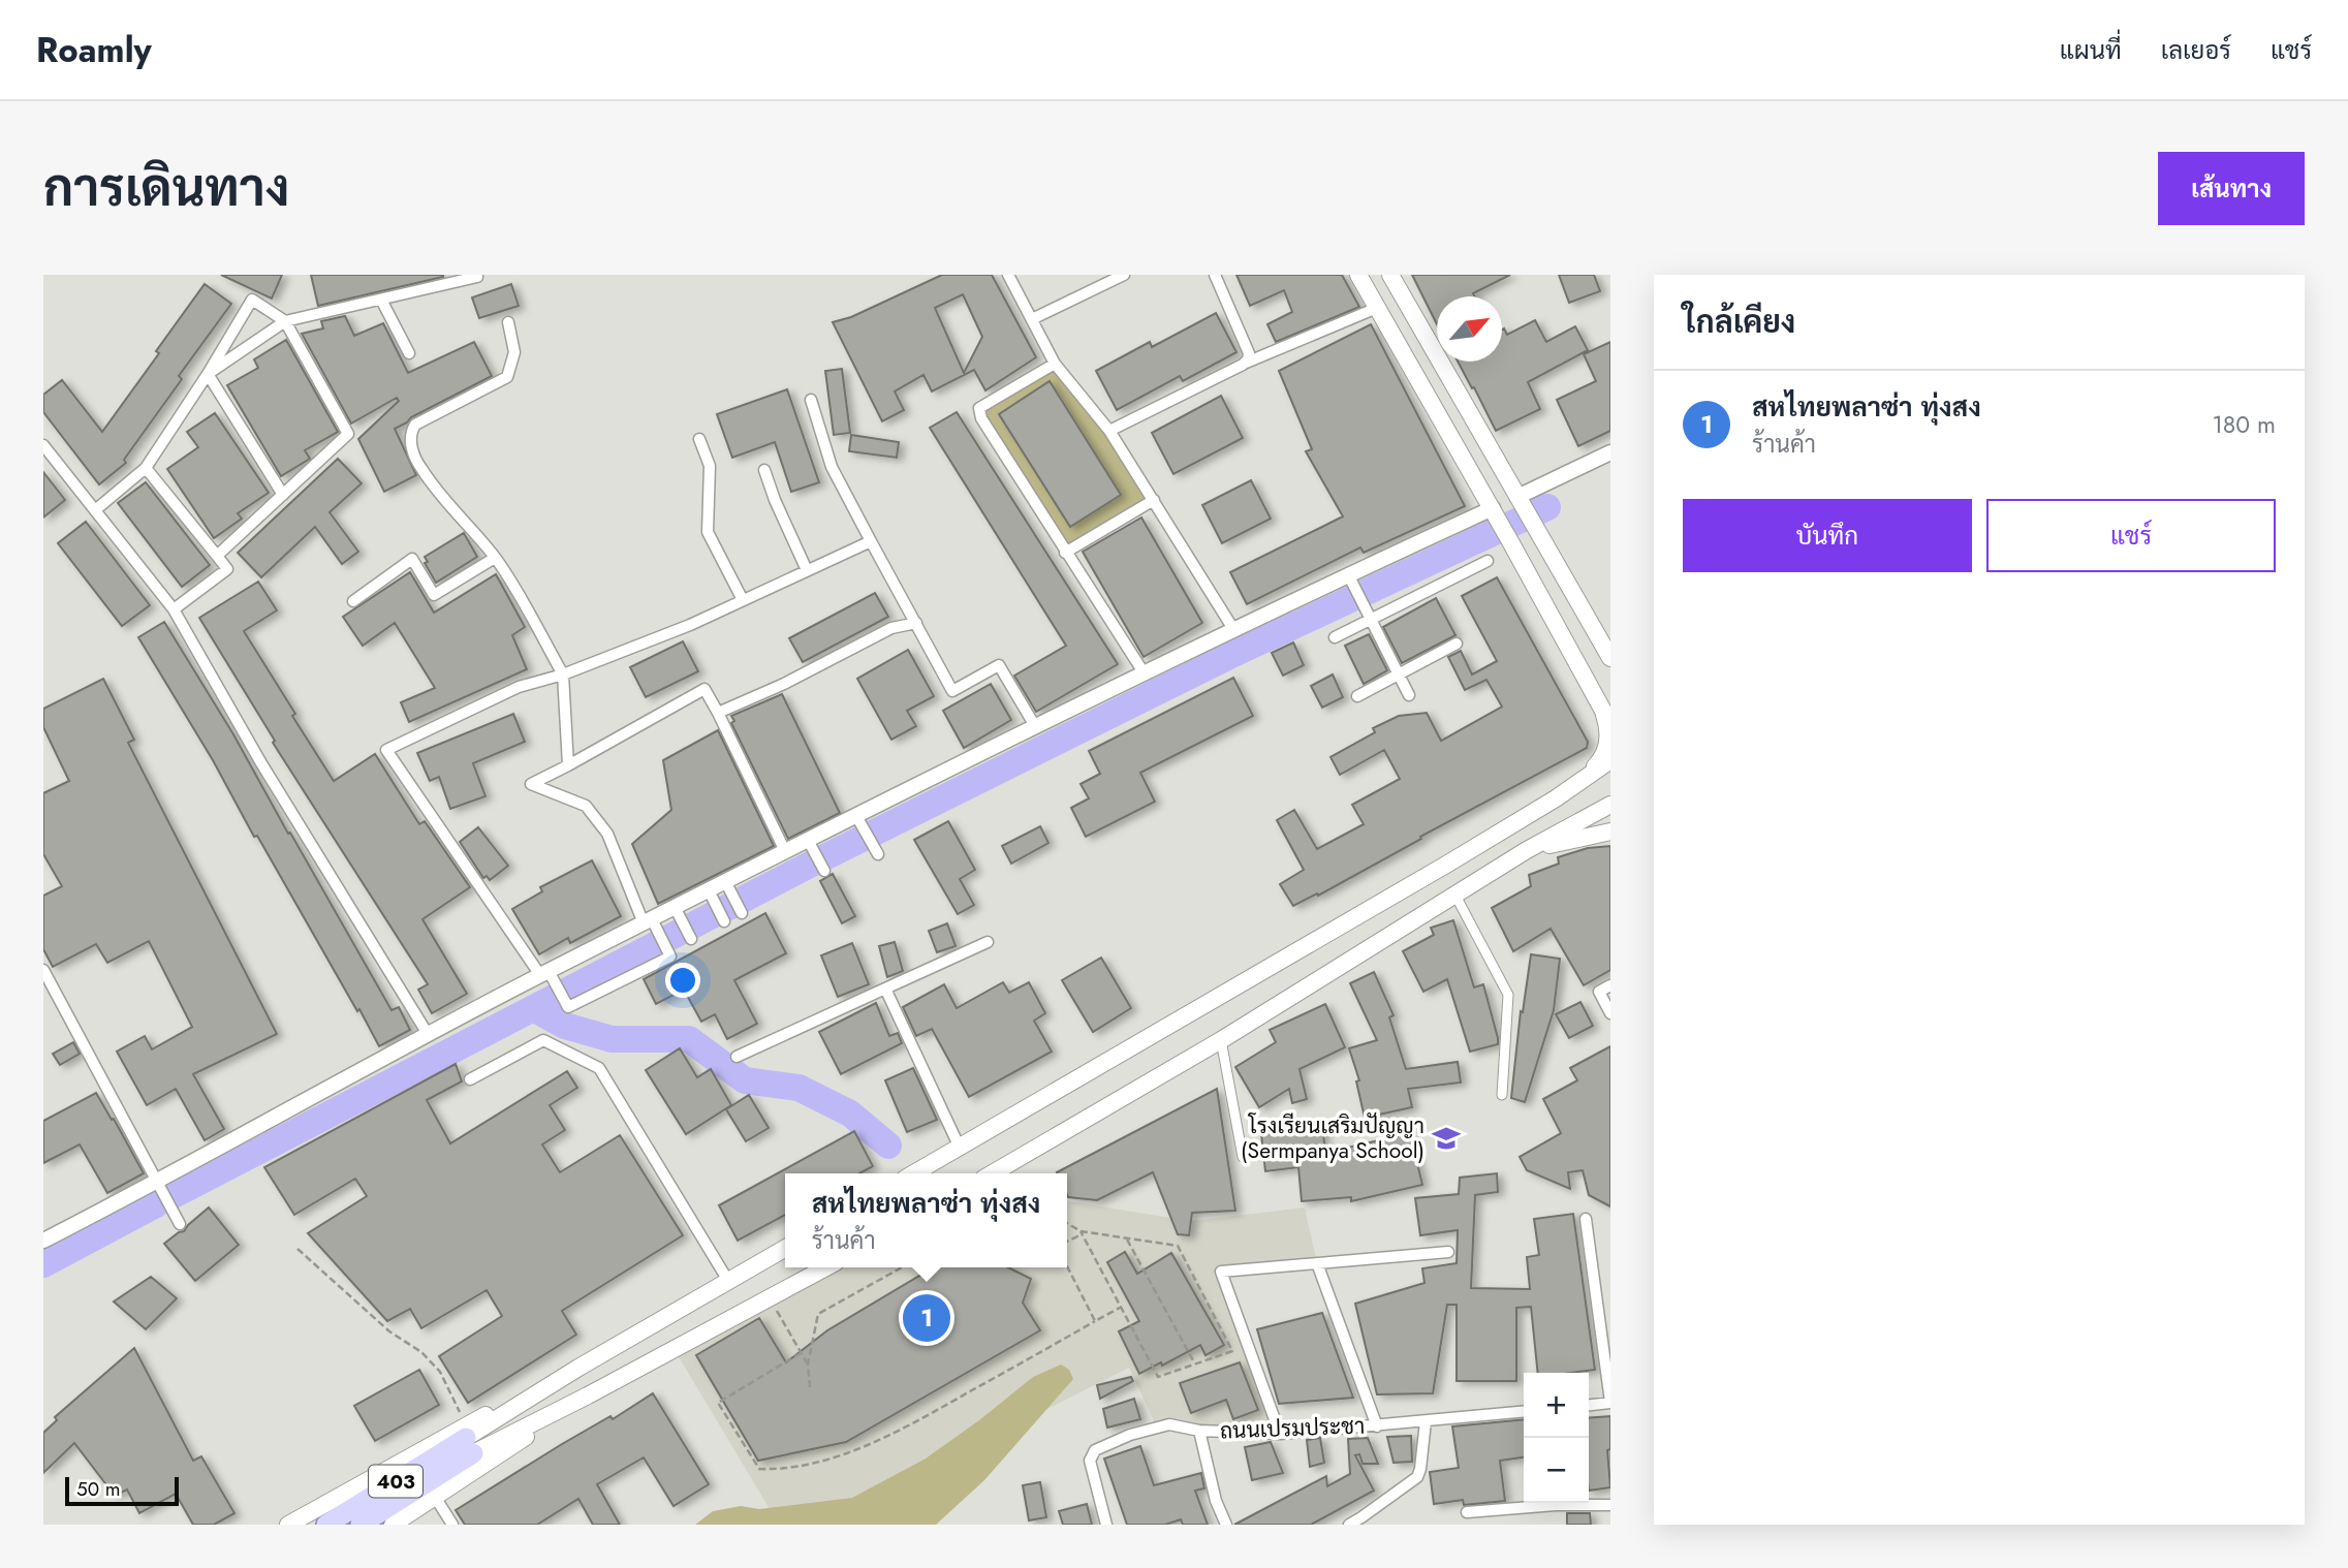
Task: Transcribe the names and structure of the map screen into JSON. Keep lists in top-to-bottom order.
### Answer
{
  "streets": {
    "highway": ["403"],
    "street": ["ถนนเปรมประชา"]
  },
  "places": {
    "school or university": ["โรงเรียนเสริมปัญญา (Sermpanya School)"]
  },
  "scale_bar": "50 m",
  "north": "top right",
  "page": {
    "header": "Roamly",
    "nav": ["แผนที่", "เลเยอร์", "แชร์"],
    "title": "การเดินทาง",
    "buttons": [
      "เส้นทาง",
      ["บันทึก", "แชร์"]
    ],
    "heading": "ใกล้เคียง",
    "list": [
      {
        "mark": "1",
        "name": "สหไทยพลาซ่า ทุ่งสง",
        "note": "ร้านค้า",
        "value": "180 m"
      }
    ],
    "popup": ["สหไทยพลาซ่า ทุ่งสง", "ร้านค้า"],
    "pins": "1",
    "map_buttons": ["+", "−"],
    "scale": "50 m"
  }
}
